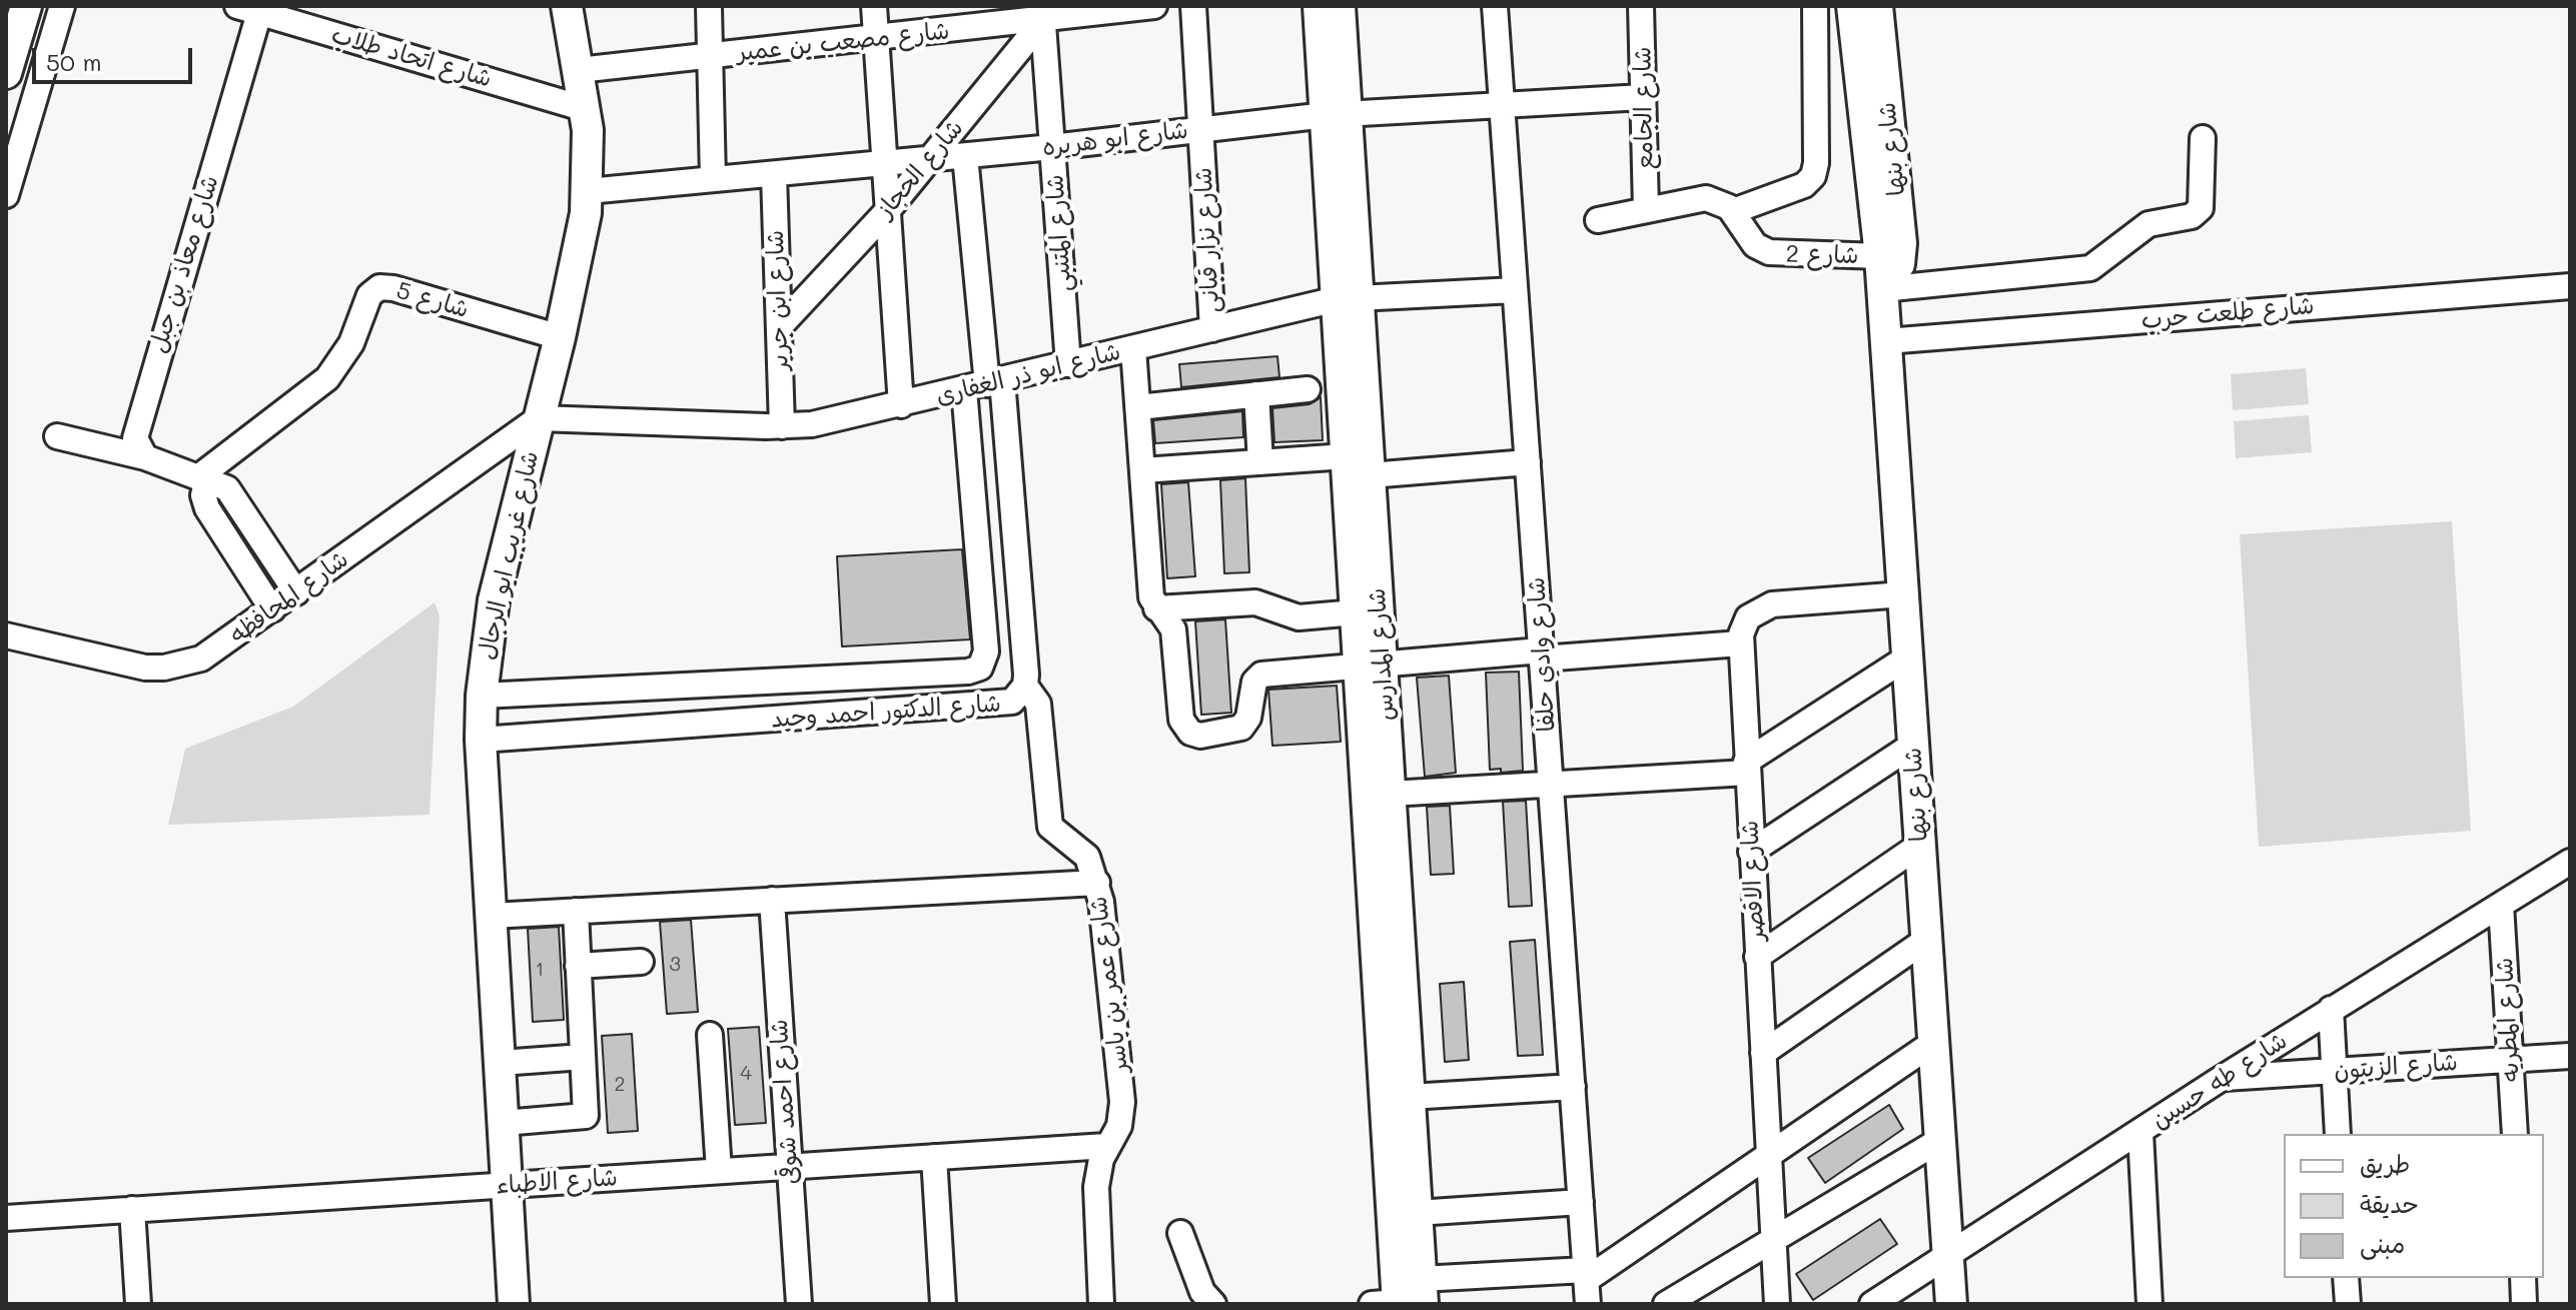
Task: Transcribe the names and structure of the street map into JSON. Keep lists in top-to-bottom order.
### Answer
{
  "streets": {
    "main road": ["شارع بنها", "شارع غريب ابو الرجال", "شارع المدارس"],
    "street": [
      "شارع مصعب بن عمير",
      "شارع اتحاد طلاب",
      "شارع الجامع",
      "شارع ابو هريره",
      "شارع الحجاز",
      "شارع المتنبي",
      "شارع نزار قبانى",
      "شارع 2",
      "شارع معاذ بن جبل",
      "شارع 5",
      "شارع ابن جرير",
      "شارع طلعت حرب",
      "شارع ابو ذر الغفارى",
      "شارع المحافظه",
      "شارع وادي حلفا",
      "شارع الدكتور احمد وحيد",
      "شارع الاقصر",
      "شارع عمر بن ياسر",
      "شارع المطريه",
      "شارع الزيتون",
      "شارع طه حسين",
      "شارع احمد شوقى",
      "شارع الاطباء"
    ]
  },
  "crossings": [
    ["شارع مصعب بن عمير", "شارع الحجاز"],
    ["شارع مصعب بن عمير", "شارع المتنبي"],
    ["شارع مصعب بن عمير", "شارع غريب ابو الرجال"],
    ["شارع اتحاد طلاب", "شارع معاذ بن جبل"],
    ["شارع اتحاد طلاب", "شارع غريب ابو الرجال"],
    ["شارع الجامع", "شارع ابو هريره"],
    ["شارع ابو هريره", "شارع الحجاز"],
    ["شارع ابو هريره", "شارع المتنبي"],
    ["شارع ابو هريره", "شارع نزار قبانى"],
    ["شارع ابو هريره", "شارع ابن جرير"],
    ["شارع ابو هريره", "شارع غريب ابو الرجال"],
    ["شارع ابو هريره", "شارع المدارس"],
    ["شارع ابو هريره", "شارع وادي حلفا"],
    ["شارع بنها", "شارع 2"],
    ["شارع بنها", "شارع طلعت حرب"],
    ["شارع بنها", "شارع طه حسين"],
    ["شارع الحجاز", "شارع المتنبي"],
    ["شارع الحجاز", "شارع ابن جرير"],
    ["شارع المتنبي", "شارع ابو ذر الغفارى"],
    ["شارع نزار قبانى", "شارع ابو ذر الغفارى"],
    ["شارع 5", "شارع غريب ابو الرجال"],
    ["شارع ابن جرير", "شارع ابو ذر الغفارى"],
    ["شارع ابو ذر الغفارى", "شارع غريب ابو الرجال"],
    ["شارع ابو ذر الغفارى", "شارع المحافظه"],
    ["شارع ابو ذر الغفارى", "شارع المدارس"],
    ["شارع ابو ذر الغفارى", "شارع وادي حلفا"],
    ["شارع ابو ذر الغفارى", "شارع الدكتور احمد وحيد"],
    ["شارع غريب ابو الرجال", "شارع المحافظه"],
    ["شارع غريب ابو الرجال", "شارع الدكتور احمد وحيد"],
    ["شارع غريب ابو الرجال", "شارع الاطباء"],
    ["شارع الدكتور احمد وحيد", "شارع عمر بن ياسر"],
    ["شارع عمر بن ياسر", "شارع الاطباء"],
    ["شارع المطريه", "شارع الزيتون"],
    ["شارع المطريه", "شارع طه حسين"],
    ["شارع الزيتون", "شارع طه حسين"],
    ["شارع احمد شوقى", "شارع الاطباء"]
  ],
  "house_numbers": [
    "3",
    "1",
    "4",
    "2"
  ],
  "legend": ["طريق", "حديقة", "مبنى"],
  "scale_bar": "50 m"
}
